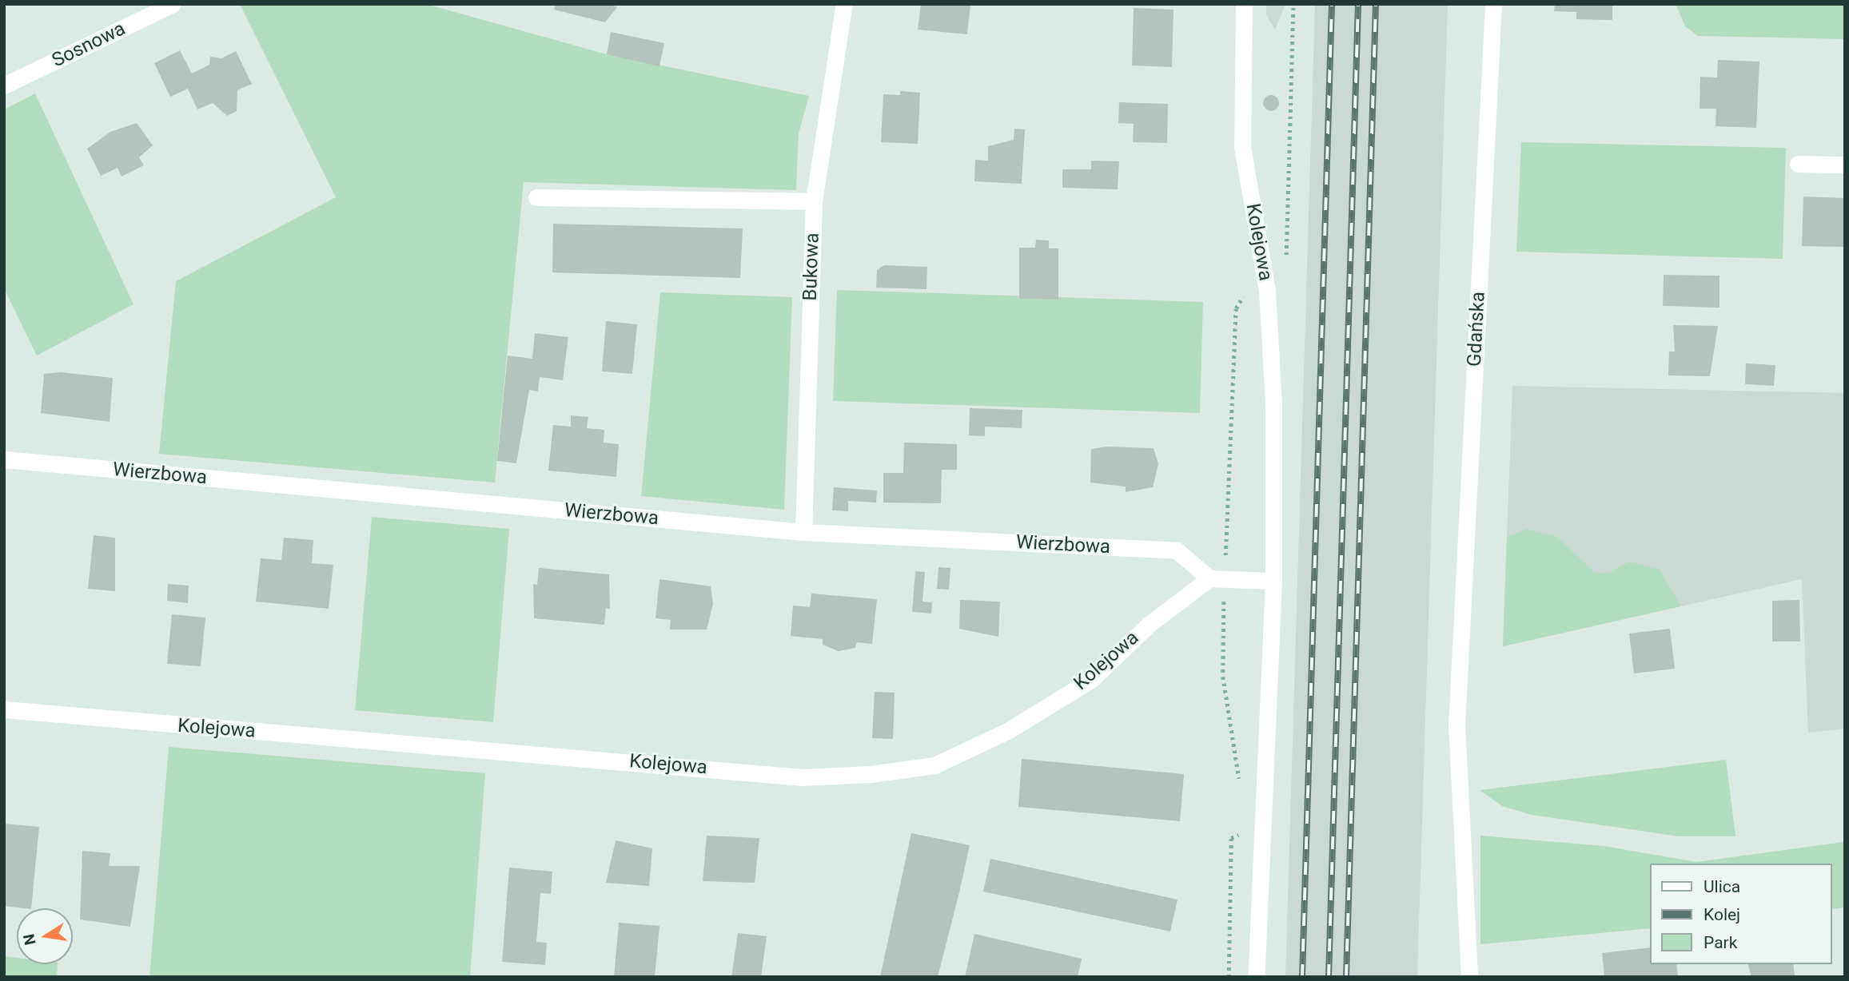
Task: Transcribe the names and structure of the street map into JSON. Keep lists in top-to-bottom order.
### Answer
{
  "streets": {
    "street": [
      "Sosnowa",
      "Kolejowa",
      "Bukowa",
      "Gdańska",
      "Wierzbowa"
    ]
  },
  "crossings": [
    ["Kolejowa", "Wierzbowa"],
    ["Bukowa", "Wierzbowa"]
  ],
  "legend": ["Ulica", "Kolej", "Park"],
  "north": "left"
}
